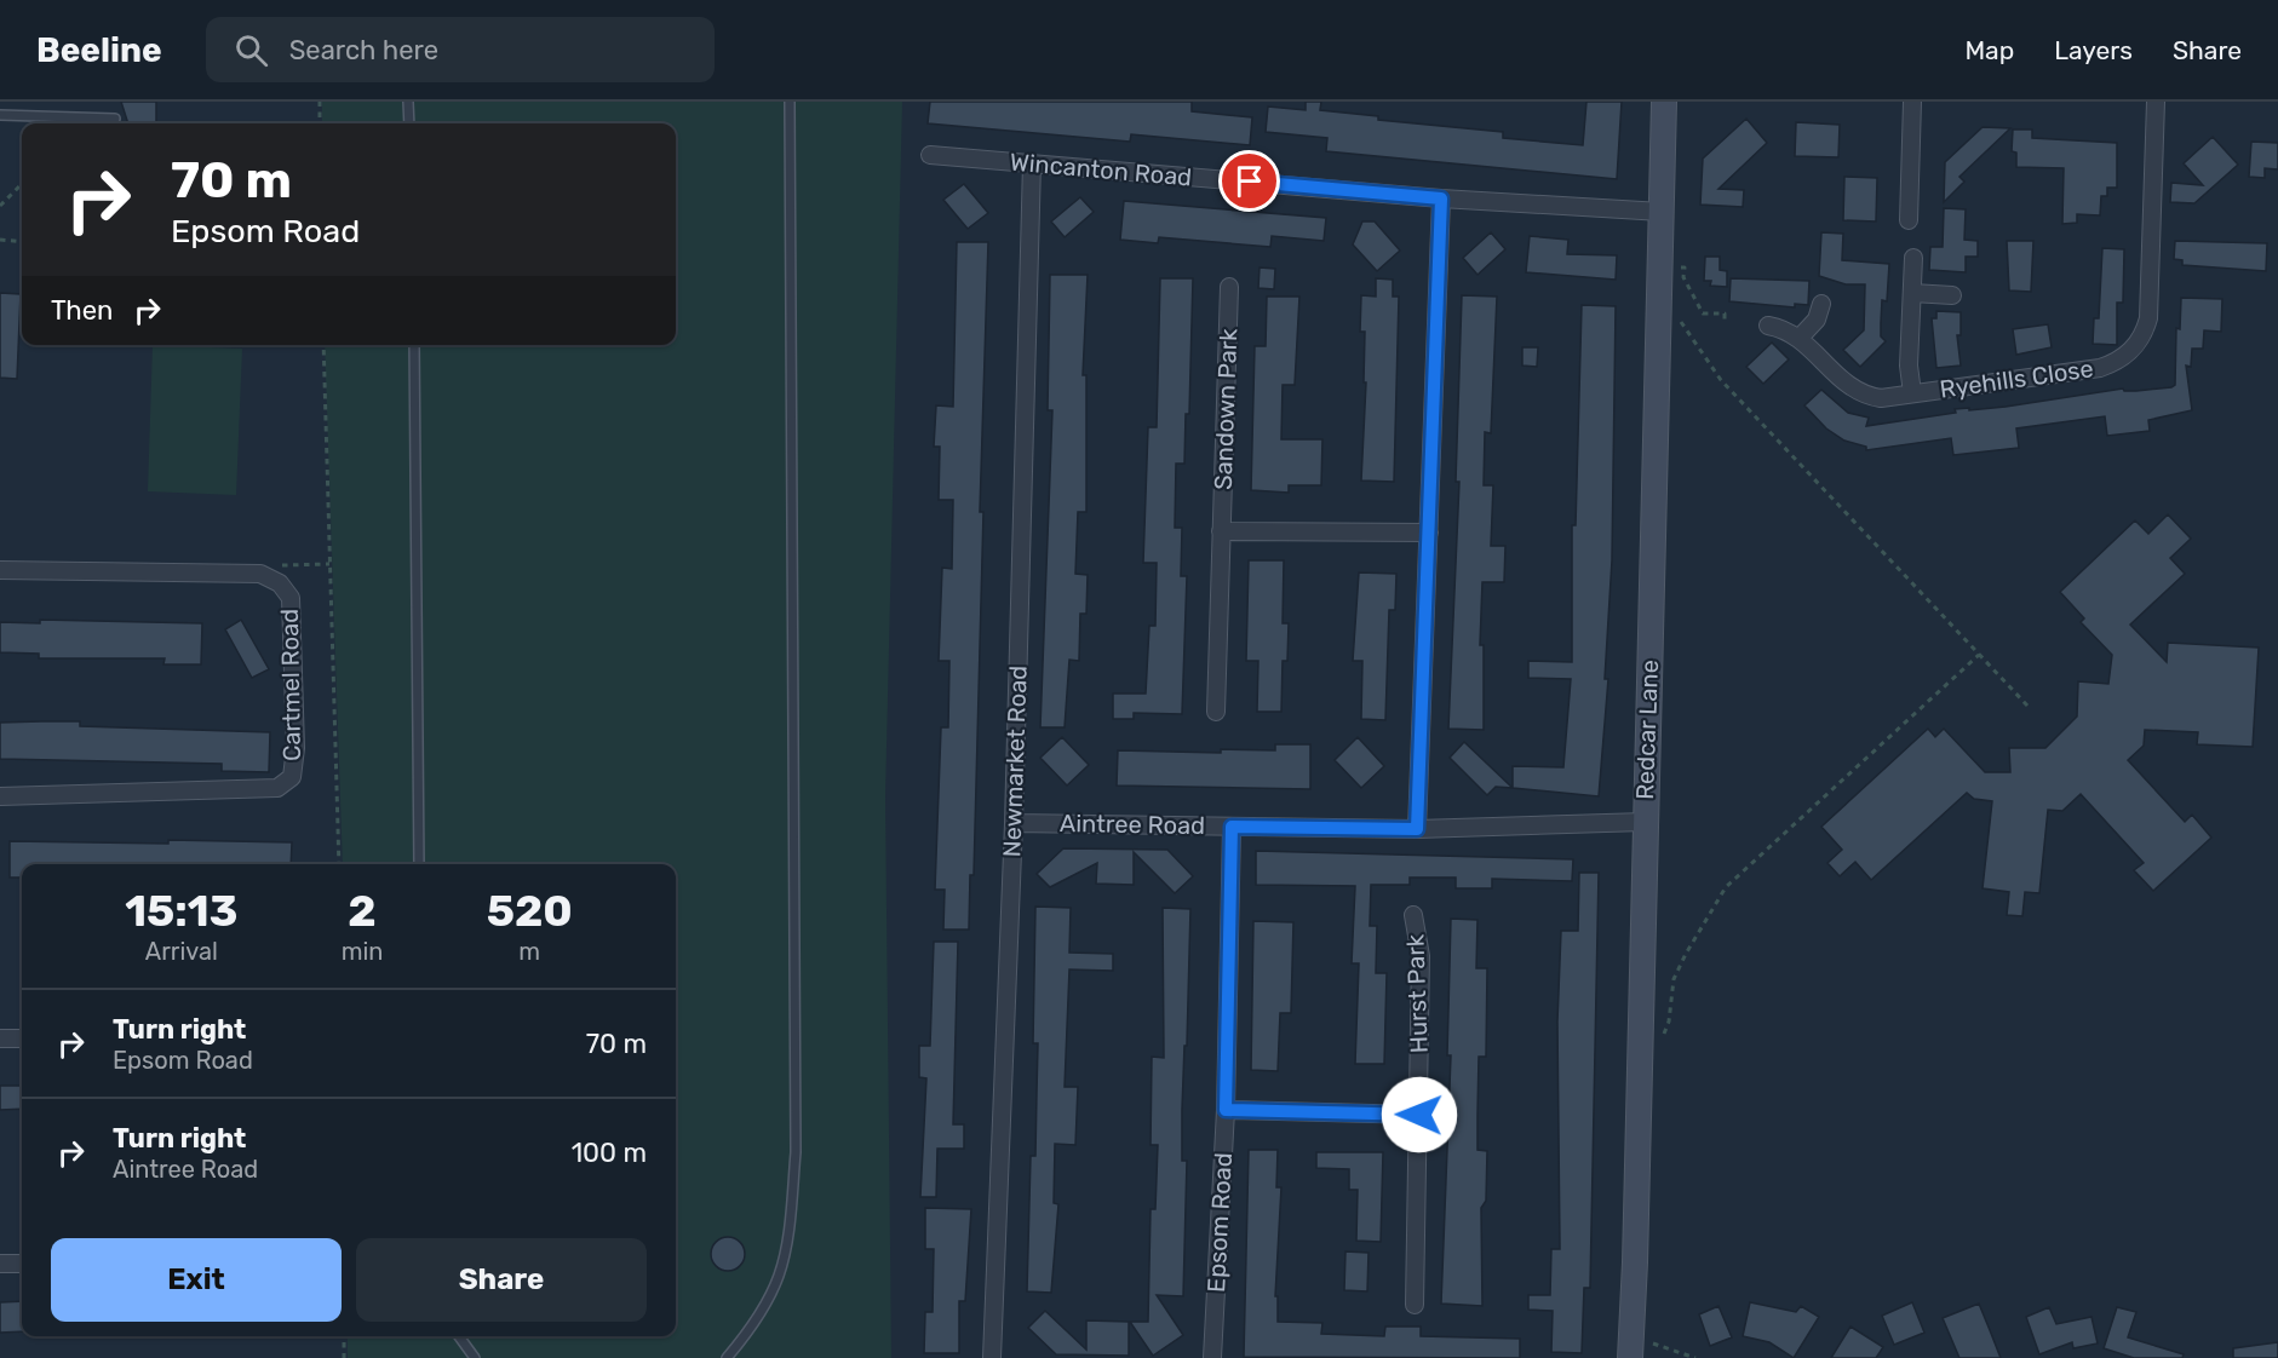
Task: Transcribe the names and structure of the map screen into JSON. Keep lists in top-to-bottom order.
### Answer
{
  "streets": {
    "main road": ["Redcar Lane"],
    "street": [
      "Wincanton Road",
      "Ryehills Close",
      "Sandown Park",
      "Cartmel Road",
      "Newmarket Road",
      "Aintree Road",
      "Hurst Park",
      "Epsom Road"
    ]
  },
  "crossings": [
    ["Wincanton Road", "Redcar Lane"],
    ["Wincanton Road", "Newmarket Road"],
    ["Redcar Lane", "Aintree Road"],
    ["Newmarket Road", "Aintree Road"],
    ["Aintree Road", "Epsom Road"]
  ],
  "page": {
    "header": "Beeline",
    "search": "Search here",
    "nav": ["Map", "Layers", "Share"],
    "turn": ["70 m", "Epsom Road"],
    "then": "Then",
    "eta": [
      "15:13",
      "Arrival",
      "2",
      "min",
      "520",
      "m"
    ],
    "list": [
      {
        "name": "Turn right",
        "note": "Epsom Road",
        "value": "70 m"
      },
      {
        "name": "Turn right",
        "note": "Aintree Road",
        "value": "100 m"
      }
    ],
    "buttons": ["Exit", "Share"]
  }
}
